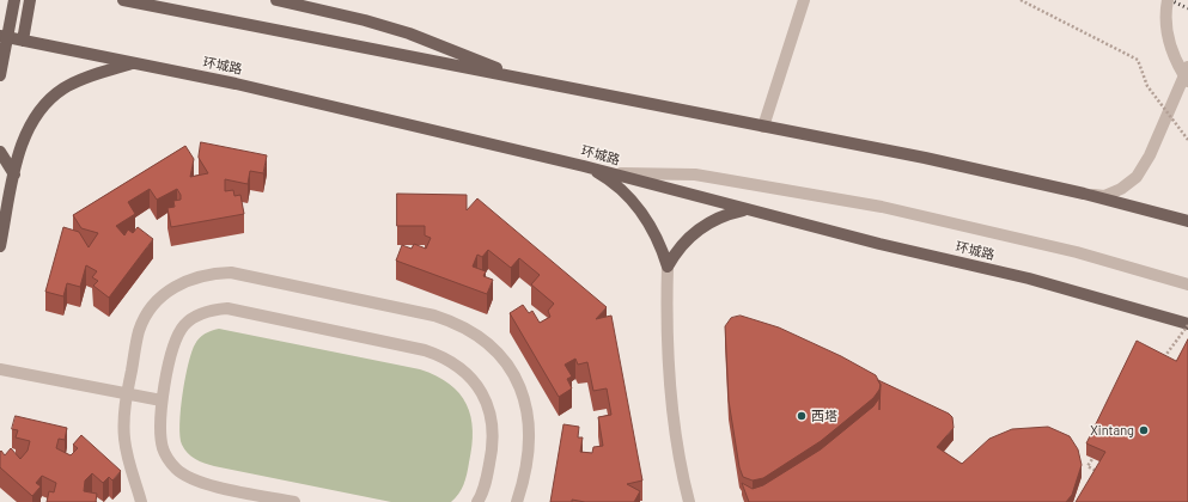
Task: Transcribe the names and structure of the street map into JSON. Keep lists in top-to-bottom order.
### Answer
{
  "streets": {
    "main road": ["环城路"]
  },
  "places": ["西塔", "Xintang"]
}
